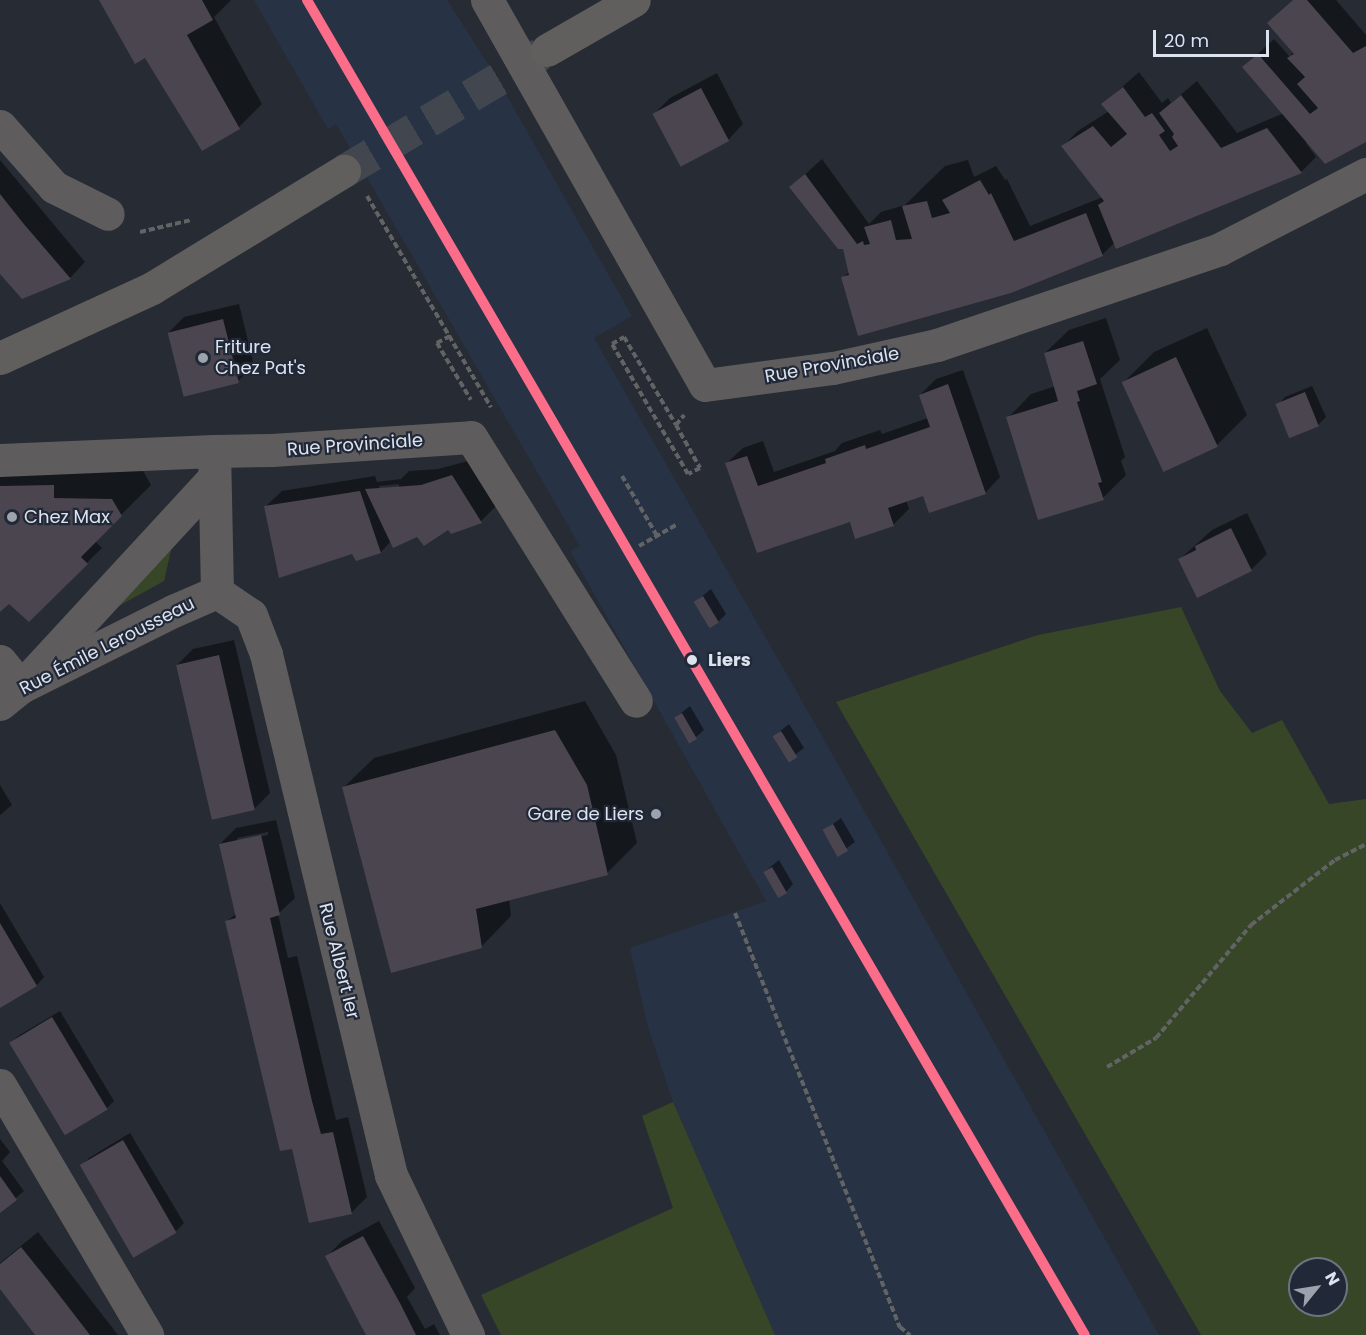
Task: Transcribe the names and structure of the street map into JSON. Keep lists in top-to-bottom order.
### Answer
{
  "streets": {
    "street": ["Rue Provinciale", "Rue Émile Lerousseau", "Rue Albert Ier"]
  },
  "crossings": [
    ["Rue Émile Lerousseau", "Rue Albert Ier"]
  ],
  "places": [
    "Friture Chez Pat's",
    "Chez Max",
    "Liers",
    "Gare de Liers"
  ],
  "scale_bar": "20 m",
  "north": "top right"
}
